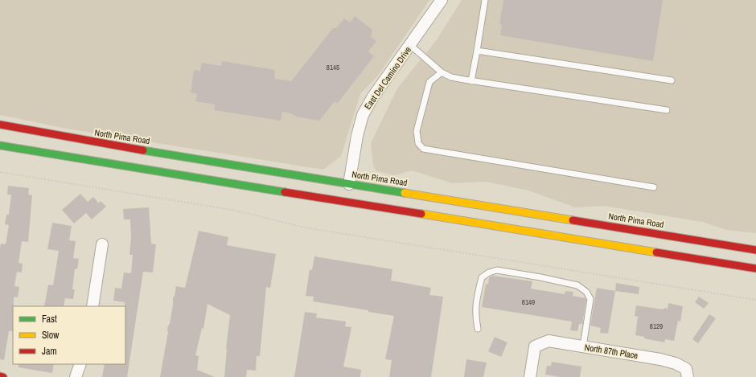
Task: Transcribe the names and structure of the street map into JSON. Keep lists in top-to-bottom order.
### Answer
{
  "streets": {
    "main road": ["North Pima Road"],
    "street": ["East Del Camino Drive", "North 87th Place"]
  },
  "crossings": [
    ["East Del Camino Drive", "North Pima Road"]
  ],
  "house_numbers": ["8145", "8149", "8129"],
  "legend": ["Fast", "Slow", "Jam"]
}
